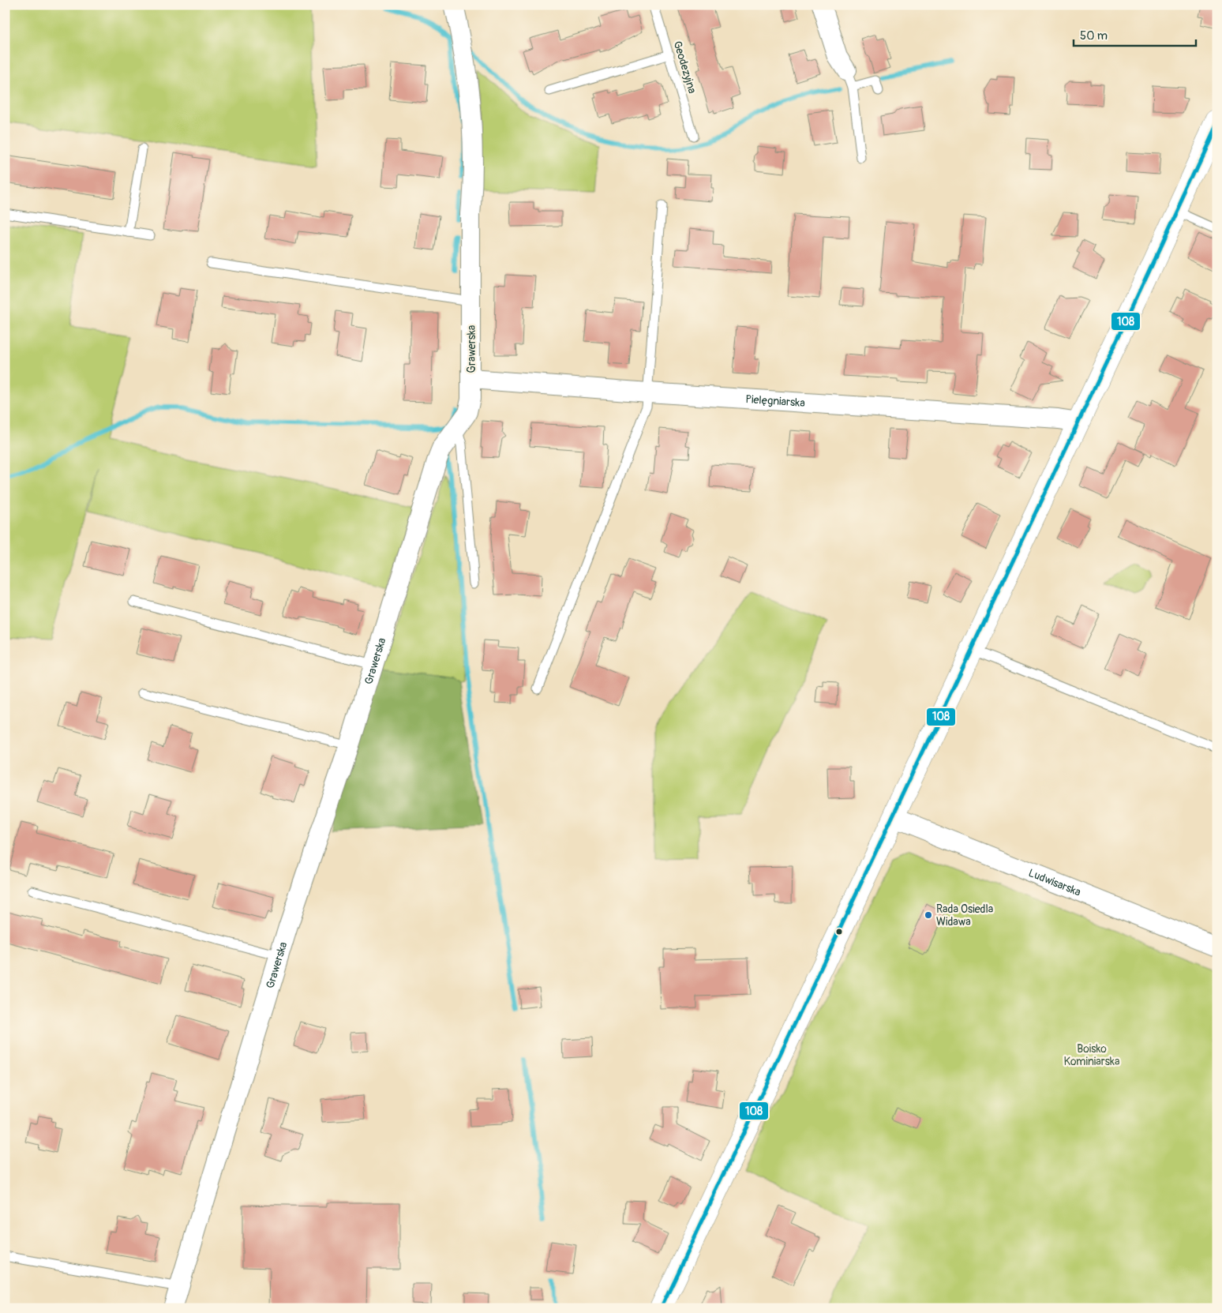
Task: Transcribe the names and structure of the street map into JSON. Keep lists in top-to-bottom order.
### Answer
{
  "streets": {
    "street": ["Grawerska", "Pielęgniarska", "Ludwisarska"],
    "lane": ["Geodezyjna"]
  },
  "crossings": [
    ["Grawerska", "Pielęgniarska"]
  ],
  "parks": ["Boisko Kominiarska"],
  "places": ["Rada Osiedla Widawa"],
  "lines": ["transit line 108"],
  "scale_bar": "50 m"
}
